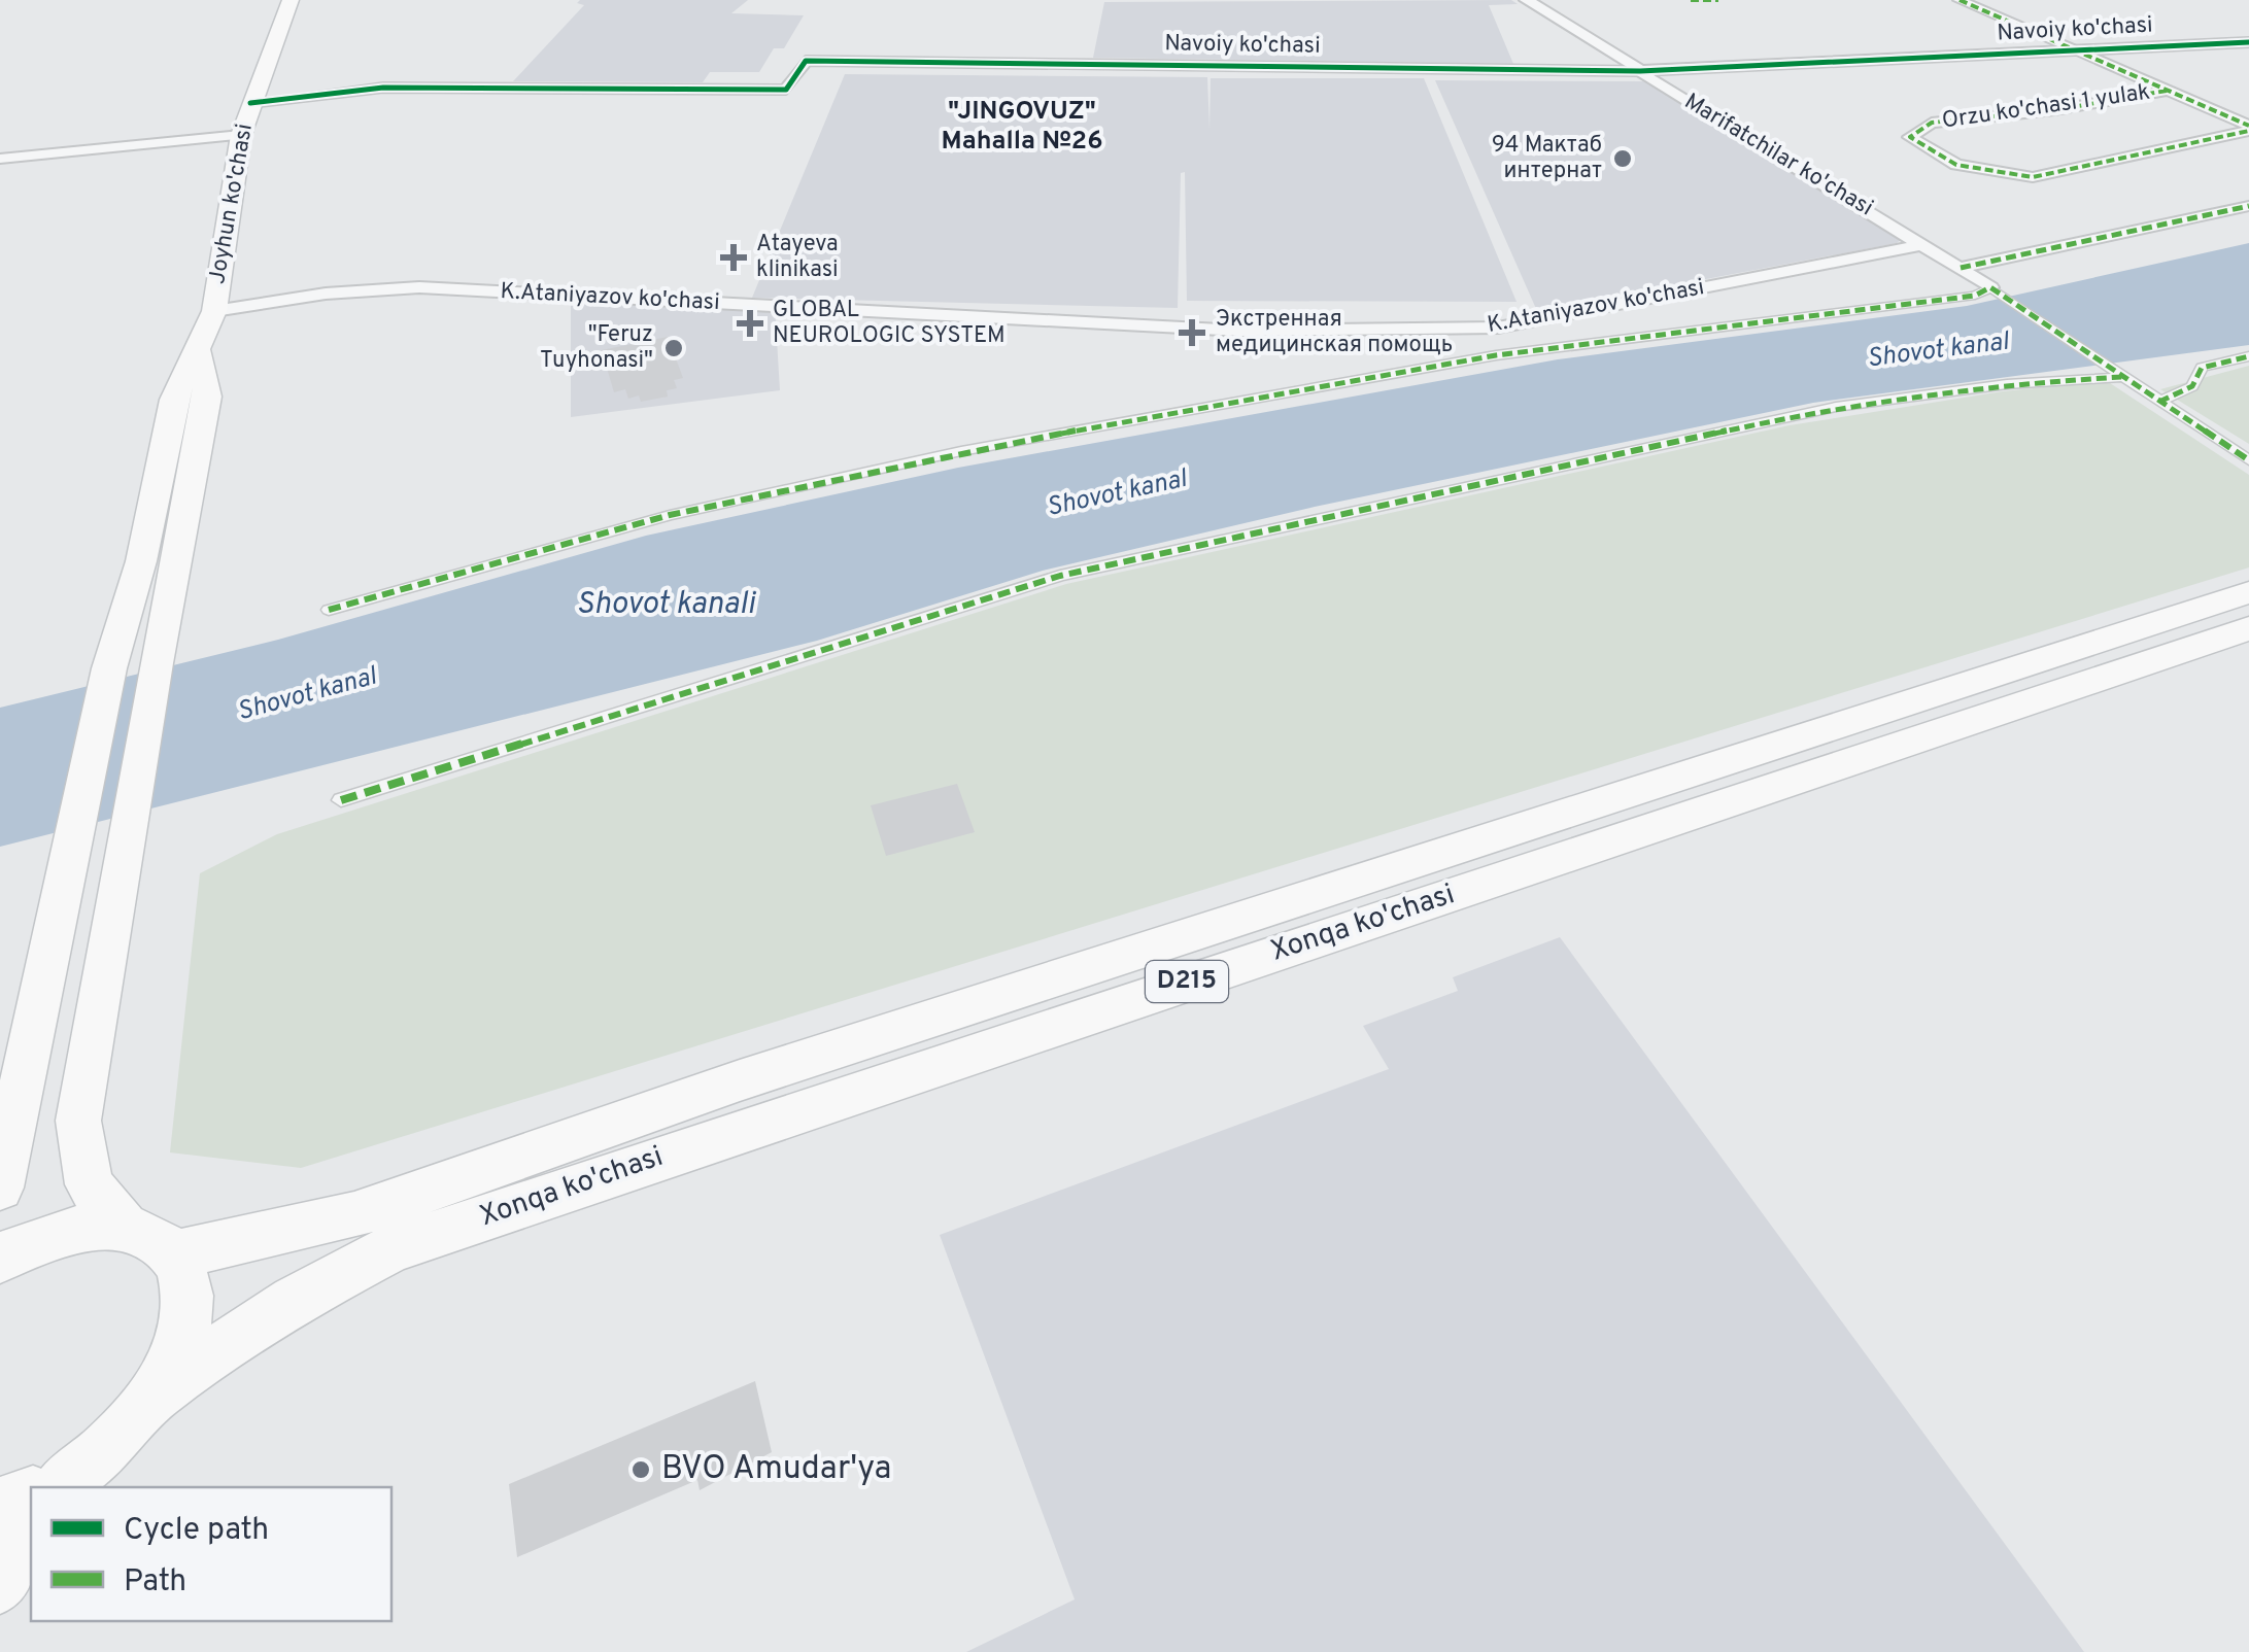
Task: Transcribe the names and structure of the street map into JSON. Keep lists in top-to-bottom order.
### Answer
{
  "streets": {
    "main road": ["Joyhun ko'chasi", "Xonqa ko'chasi", "D215"],
    "street": [
      "Navoiy ko'chasi",
      "Orzu ko'chasi 1 yulak",
      "Marifatchilar ko'chasi",
      "K.Ataniyazov ko'chasi"
    ]
  },
  "crossings": [
    ["Navoiy ko'chasi", "Marifatchilar ko'chasi"],
    ["Navoiy ko'chasi", "Joyhun ko'chasi"],
    ["Marifatchilar ko'chasi", "K.Ataniyazov ko'chasi"],
    ["Joyhun ko'chasi", "K.Ataniyazov ko'chasi"],
    ["Xonqa ko'chasi", "D215"]
  ],
  "districts": ["\"JINGOVUZ\" Mahalla №26"],
  "water": ["Shovot kanal", "Shovot kanali"],
  "places": {
    "other": ["94 Мактаб интернат", "\"Feruz Tuyhonasi\"", "BVO Amudar'ya"],
    "health": ["Atayeva klinikasi", "GLOBAL NEUROLOGIC SYSTEM", "Экстренная медицинская помощь"]
  },
  "legend": ["Cycle path", "Path"]
}
